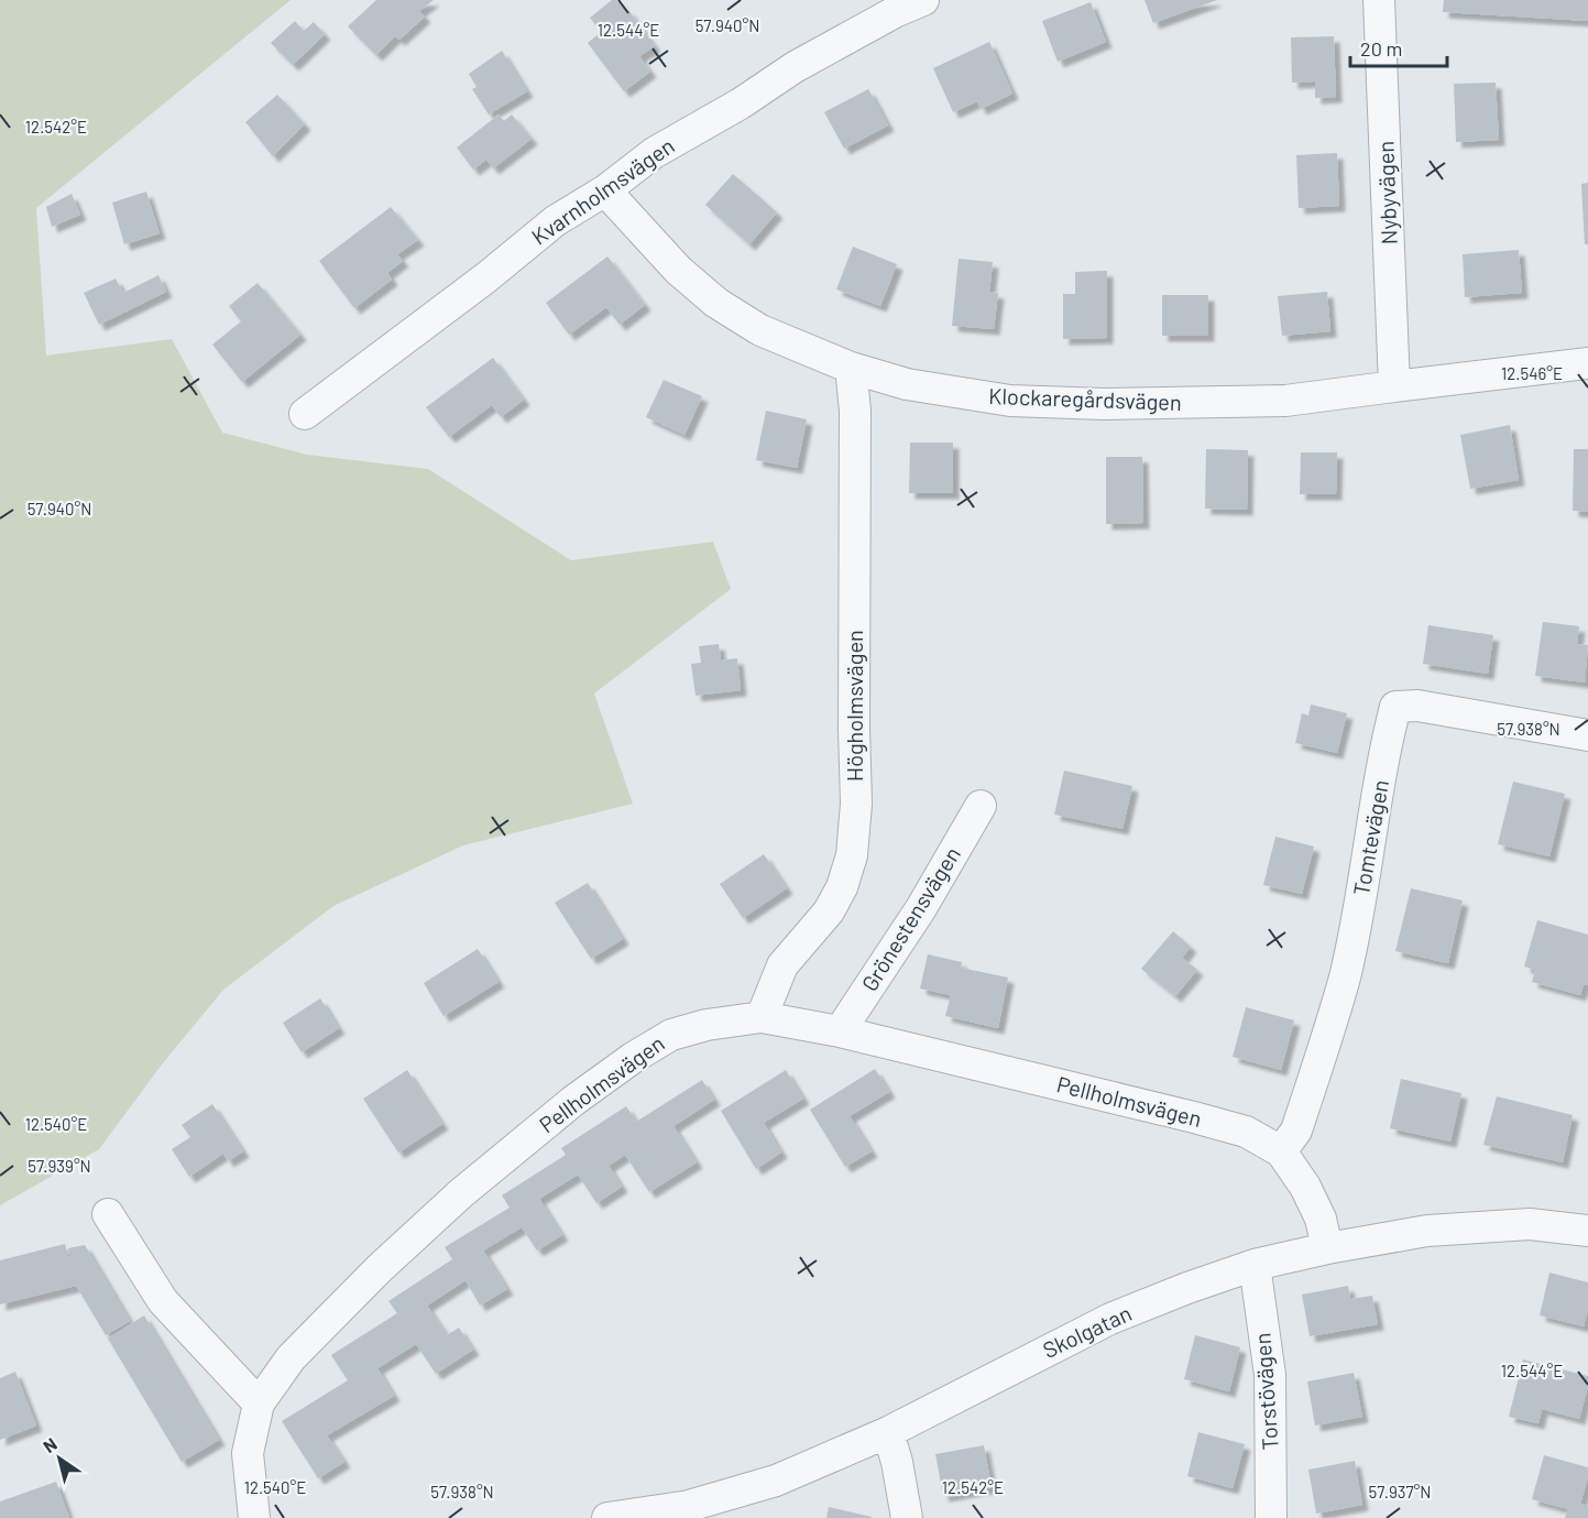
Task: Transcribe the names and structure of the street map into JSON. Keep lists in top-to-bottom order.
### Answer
{
  "streets": {
    "street": [
      "Kvarnholmsvägen",
      "Nybyvägen",
      "Klockaregårdsvägen",
      "Högholmsvägen",
      "Tomtevägen",
      "Grönestensvägen",
      "Pellholmsvägen",
      "Skolgatan",
      "Torstövägen"
    ]
  },
  "crossings": [
    ["Kvarnholmsvägen", "Klockaregårdsvägen"],
    ["Nybyvägen", "Klockaregårdsvägen"],
    ["Klockaregårdsvägen", "Högholmsvägen"],
    ["Högholmsvägen", "Pellholmsvägen"],
    ["Tomtevägen", "Pellholmsvägen"],
    ["Grönestensvägen", "Pellholmsvägen"],
    ["Pellholmsvägen", "Skolgatan"],
    ["Skolgatan", "Torstövägen"]
  ],
  "scale_bar": "20 m",
  "north": "top left",
  "coordinates": [
    "57.940°N",
    "12.544°E",
    "12.542°E",
    "12.546°E",
    "57.938°N",
    "12.540°E",
    "57.939°N",
    "57.937°N"
  ]
}
